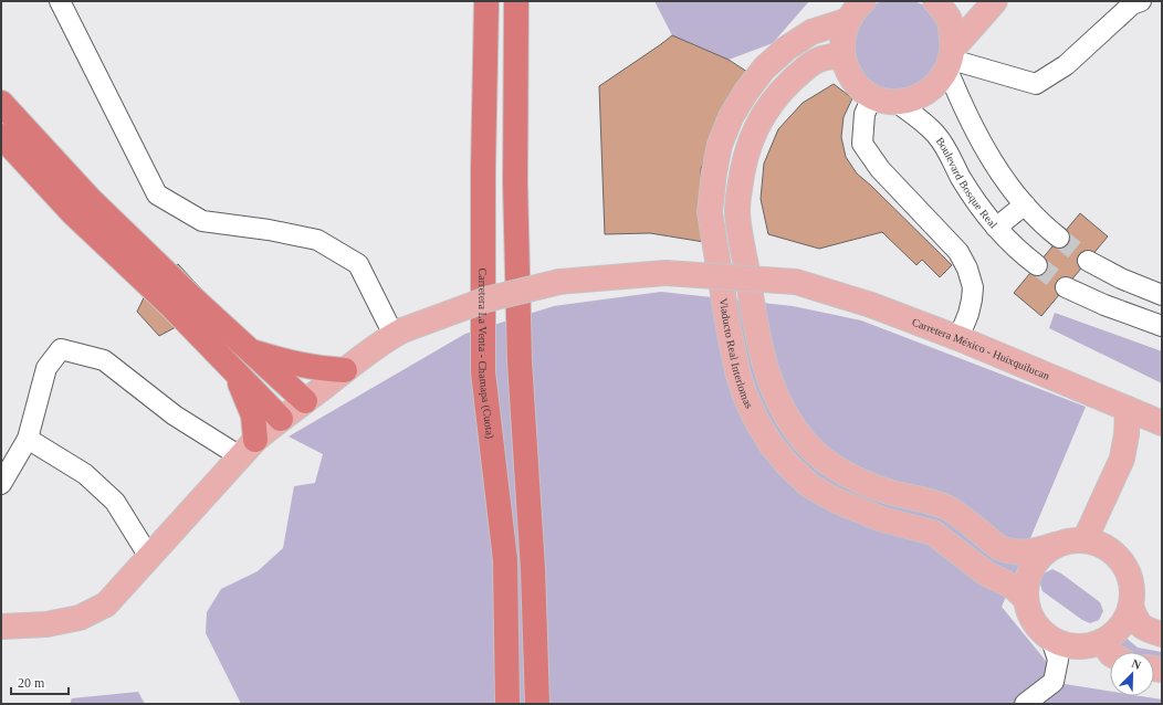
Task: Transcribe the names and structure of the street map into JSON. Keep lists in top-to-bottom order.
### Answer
{
  "streets": {
    "highway": ["Carretera La Venta - Chamapa (Cuota)"],
    "main road": ["Carretera México - Huixquilucan", "Viaducto Real Interlomas"],
    "street": ["Boulevard Bosque Real"]
  },
  "scale_bar": "20 m",
  "north": "top right"
}
